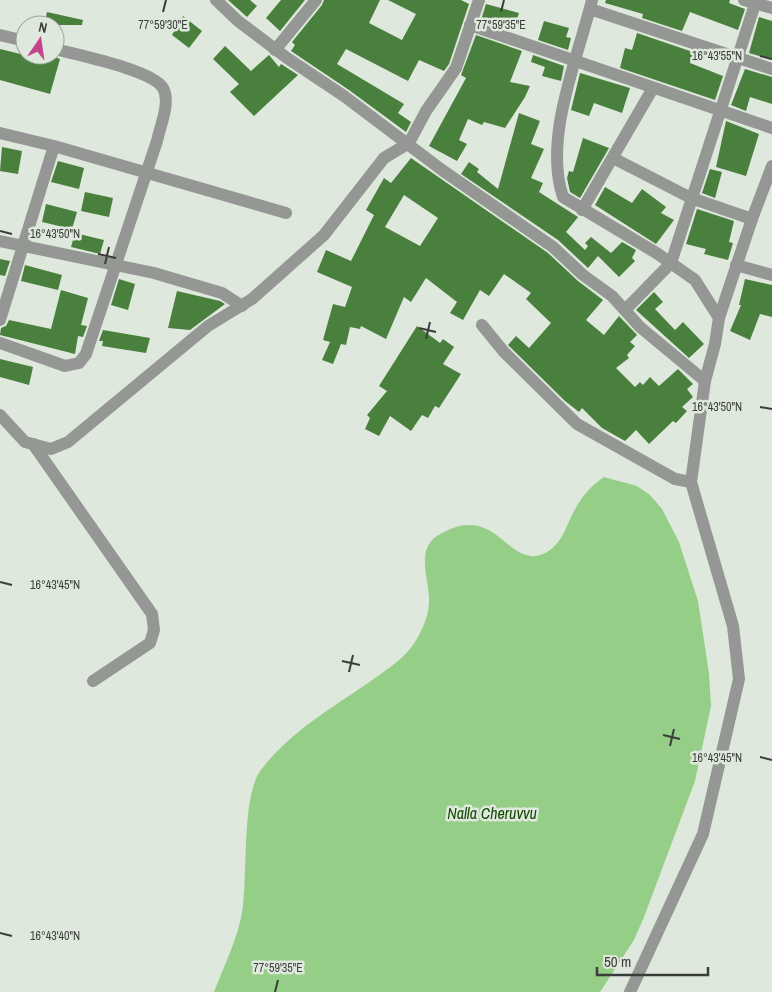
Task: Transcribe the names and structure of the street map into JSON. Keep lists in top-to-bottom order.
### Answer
{
  "water": ["Nalla Cheruvvu"],
  "scale_bar": "50 m",
  "north": "top",
  "coordinates": [
    "77°59'30\"E",
    "77°59'35\"E",
    "16°43'55\"N",
    "16°43'50\"N",
    "16°43'45\"N",
    "16°43'40\"N"
  ]
}
